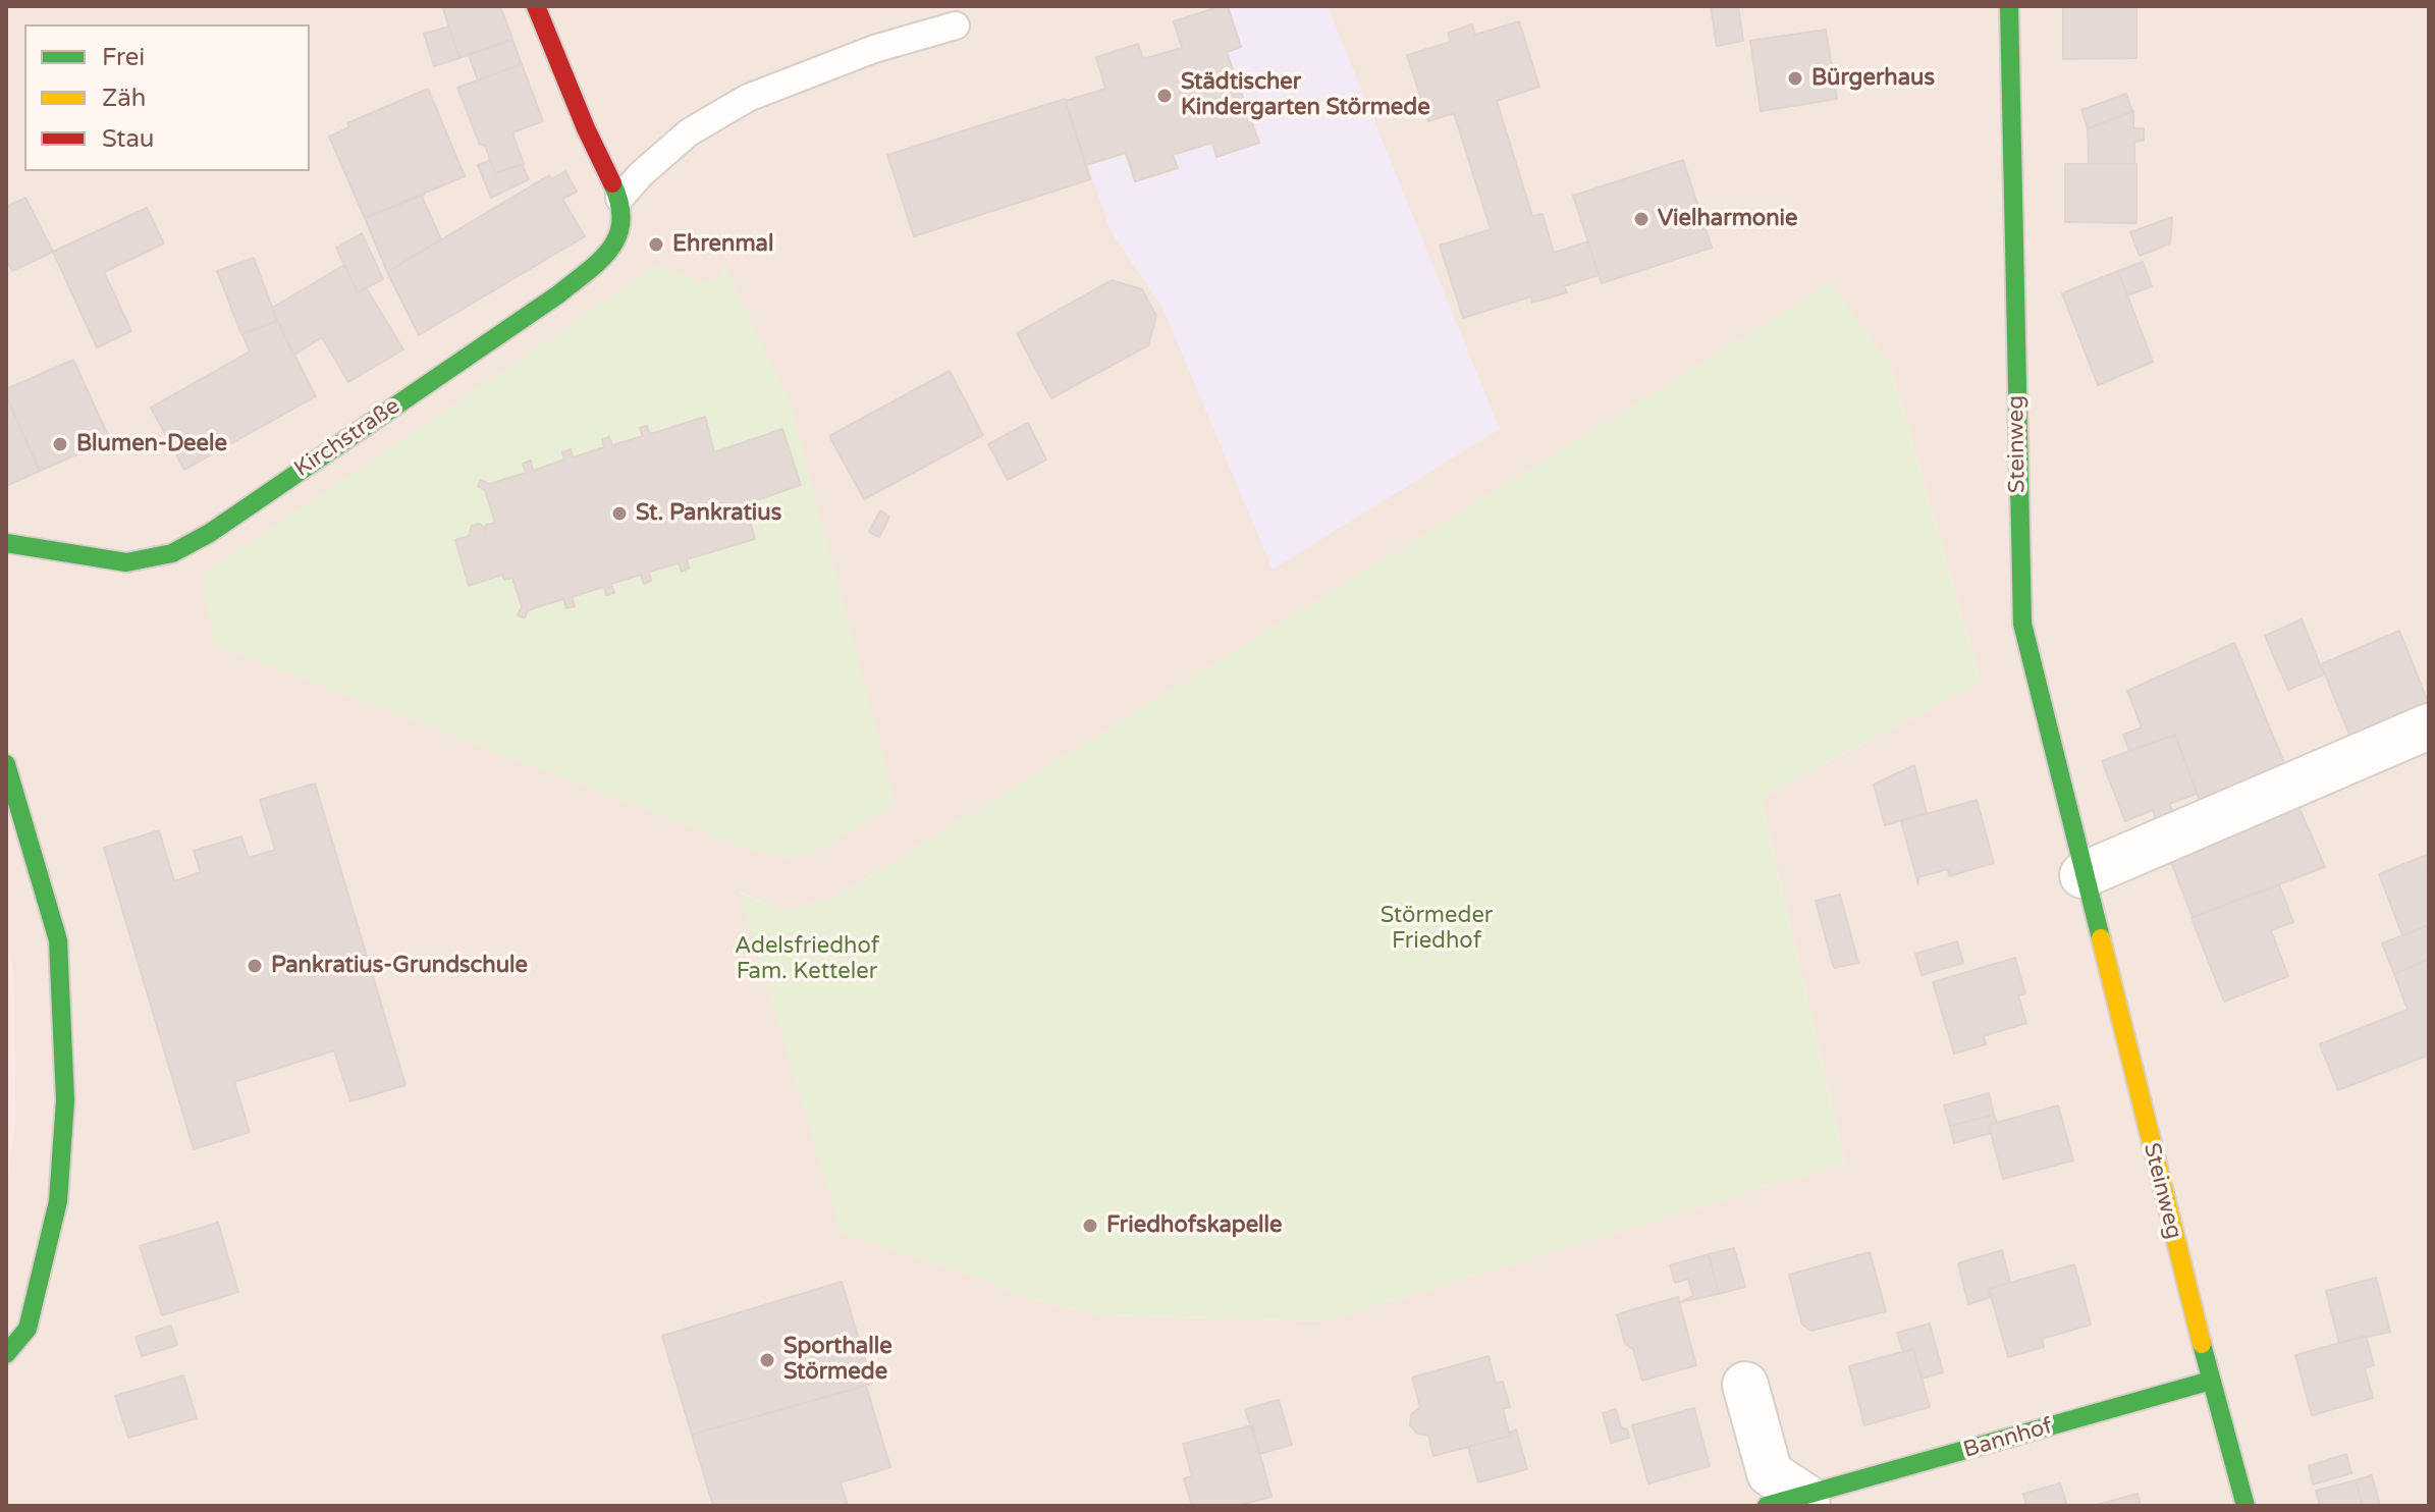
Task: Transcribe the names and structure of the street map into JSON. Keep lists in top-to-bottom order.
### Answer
{
  "streets": {
    "street": ["Kirchstraße", "Steinweg", "Bannhof"]
  },
  "crossings": [
    ["Steinweg", "Bannhof"]
  ],
  "parks": ["Störmeder Friedhof", "Adelsfriedhof Fam. Ketteler"],
  "places": [
    "Bürgerhaus",
    "Städtischer Kindergarten Störmede",
    "Vielharmonie",
    "Ehrenmal",
    "Blumen-Deele",
    "St. Pankratius",
    "Pankratius-Grundschule",
    "Friedhofskapelle",
    "Sporthalle Störmede"
  ],
  "legend": ["Frei", "Zäh", "Stau"]
}
